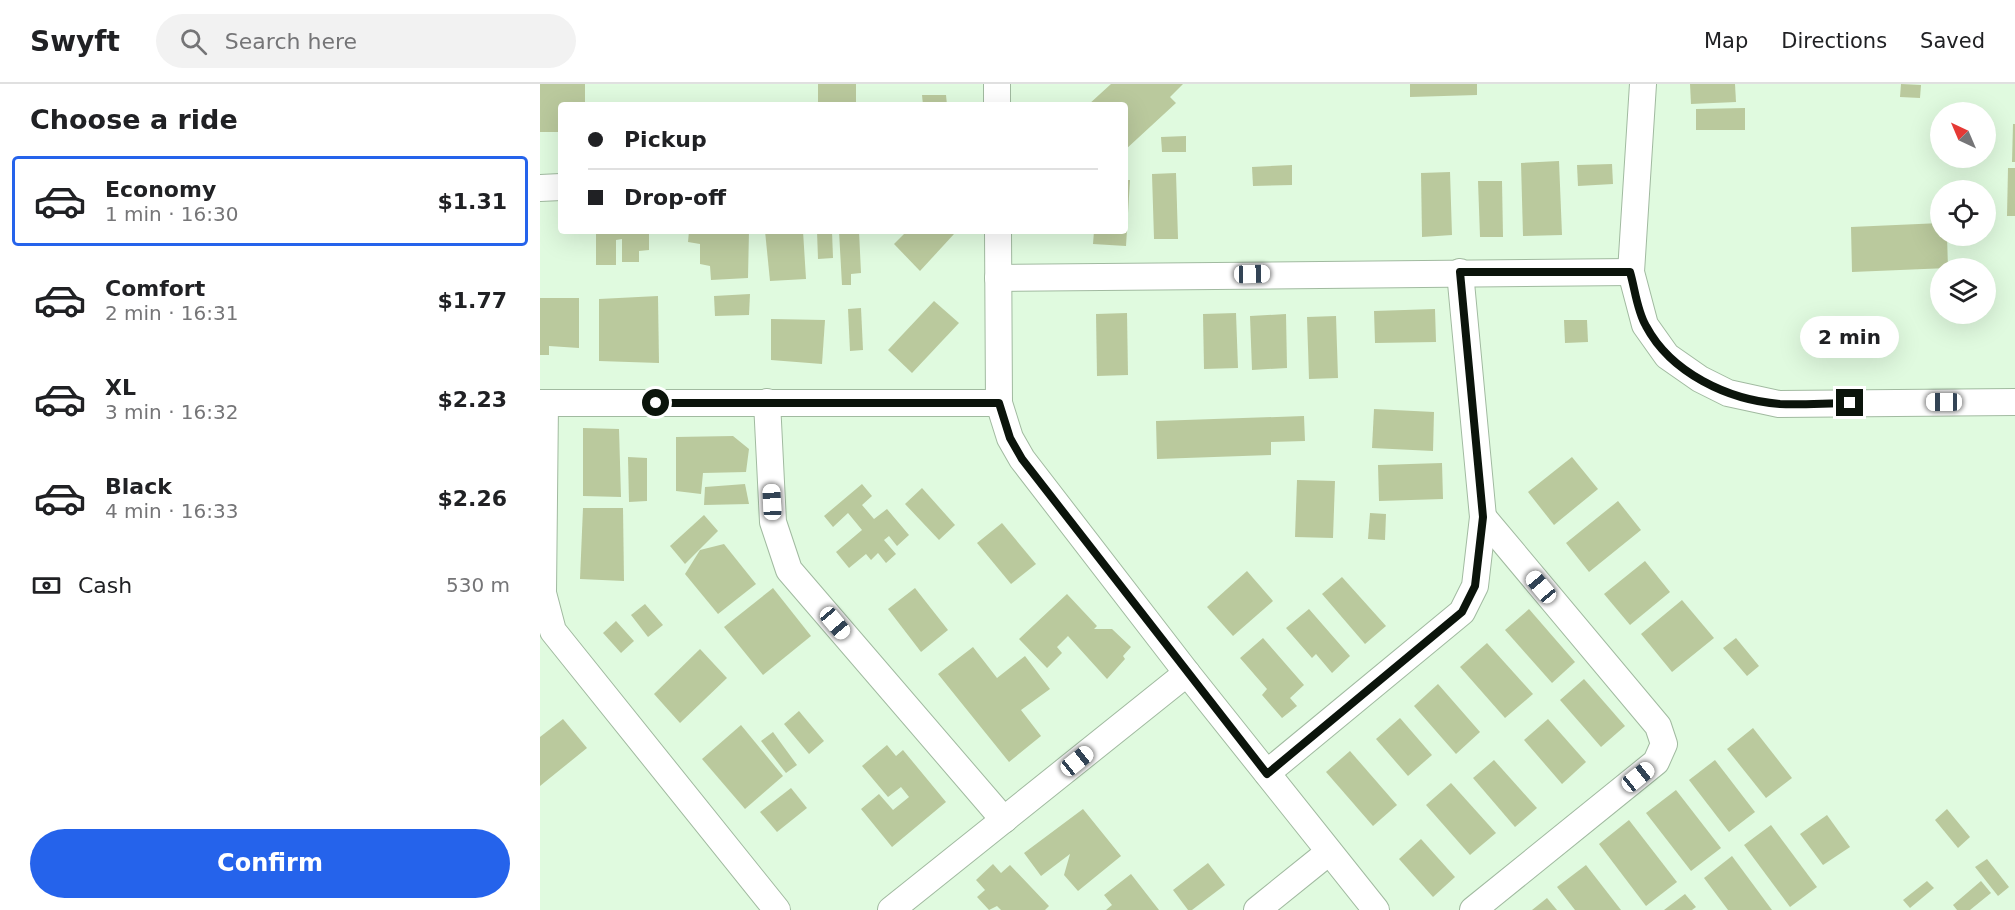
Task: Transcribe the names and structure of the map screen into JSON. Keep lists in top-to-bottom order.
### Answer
{
  "north": "top left",
  "page": {
    "header": "Swyft",
    "search": "Search here",
    "nav": ["Map", "Directions", "Saved"],
    "heading": "Choose a ride",
    "banner": ["Pickup", "Drop-off"],
    "list": [
      {
        "name": "Economy",
        "note": "1 min · 16:30",
        "value": "$1.31"
      },
      {
        "name": "Comfort",
        "note": "2 min · 16:31",
        "value": "$1.77"
      },
      {
        "name": "XL",
        "note": "3 min · 16:32",
        "value": "$2.23"
      },
      {
        "name": "Black",
        "note": "4 min · 16:33",
        "value": "$2.26"
      }
    ],
    "bubble": "2 min",
    "pay": ["Cash", "530 m"],
    "buttons": "Confirm"
  }
}
